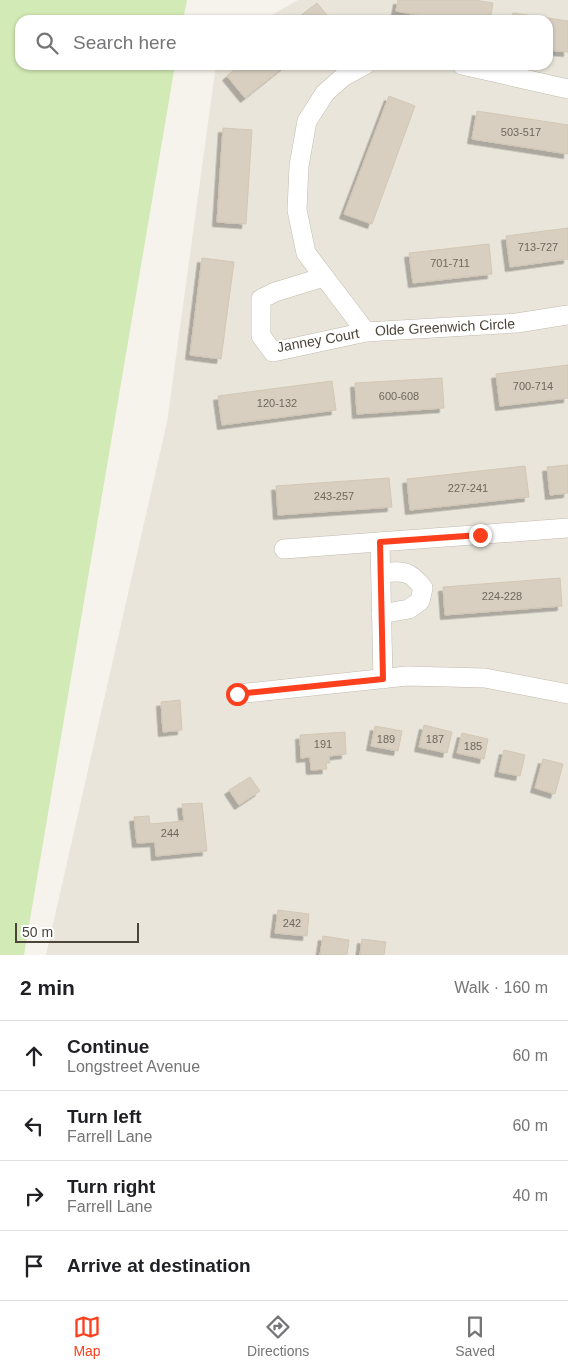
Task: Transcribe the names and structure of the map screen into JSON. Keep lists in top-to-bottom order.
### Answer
{
  "streets": {
    "street": ["Olde Greenwich Circle", "Janney Court"]
  },
  "crossings": [
    ["Olde Greenwich Circle", "Janney Court"]
  ],
  "house_numbers": [
    "503-517",
    "713-727",
    "701-711",
    "700-714",
    "600-608",
    "120-132",
    "227-241",
    "243-257",
    "224-228",
    "189",
    "187",
    "191",
    "185",
    "244",
    "242"
  ],
  "scale_bar": "50 m",
  "page": {
    "search": "Search here",
    "scale": "50 m",
    "heading": ["2 min", "Walk · 160 m"],
    "list": [
      ["Continue", "Longstreet Avenue", "60 m"],
      ["Turn left", "Farrell Lane", "60 m"],
      ["Turn right", "Farrell Lane", "40 m"],
      "Arrive at destination"
    ],
    "nav": ["Map", "Directions", "Saved"]
  }
}
